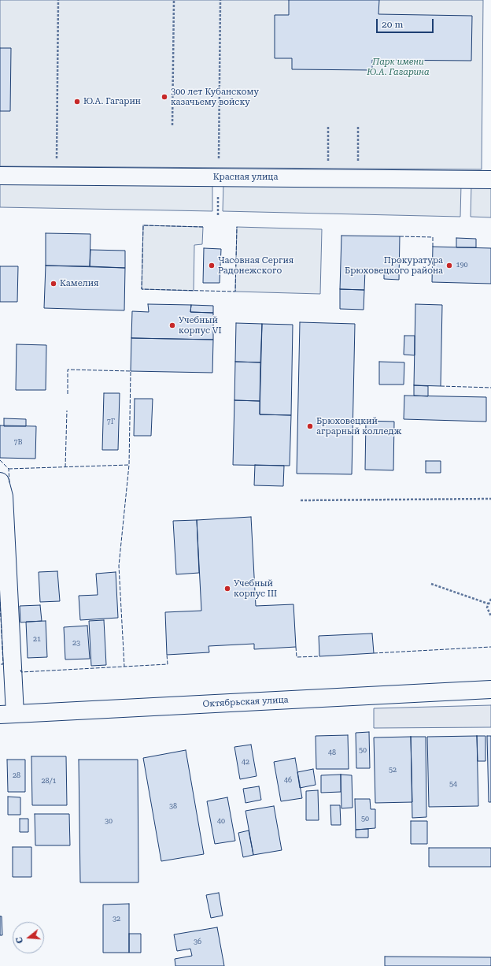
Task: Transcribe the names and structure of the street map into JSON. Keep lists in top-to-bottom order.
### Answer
{
  "streets": {
    "street": ["Красная улица", "Октябрьская улица"]
  },
  "parks": ["Парк имени Ю.А. Гагарина"],
  "places": [
    "300 лет Кубанскому казачьему войску",
    "Ю.А. Гагарин",
    "Часовная Сергия Радонежского",
    "Прокуратура Брюховецкого района",
    "Камелия",
    "Учебный корпус VI",
    "Брюховецкий аграрный колледж",
    "Учебный корпус III"
  ],
  "house_numbers": [
    "190",
    "7Г",
    "7В",
    "21",
    "23",
    "50",
    "48",
    "42",
    "52",
    "28",
    "46",
    "28/1",
    "54",
    "38",
    "50",
    "30",
    "40",
    "32",
    "36"
  ],
  "scale_bar": "20 m",
  "north": "left"
}
